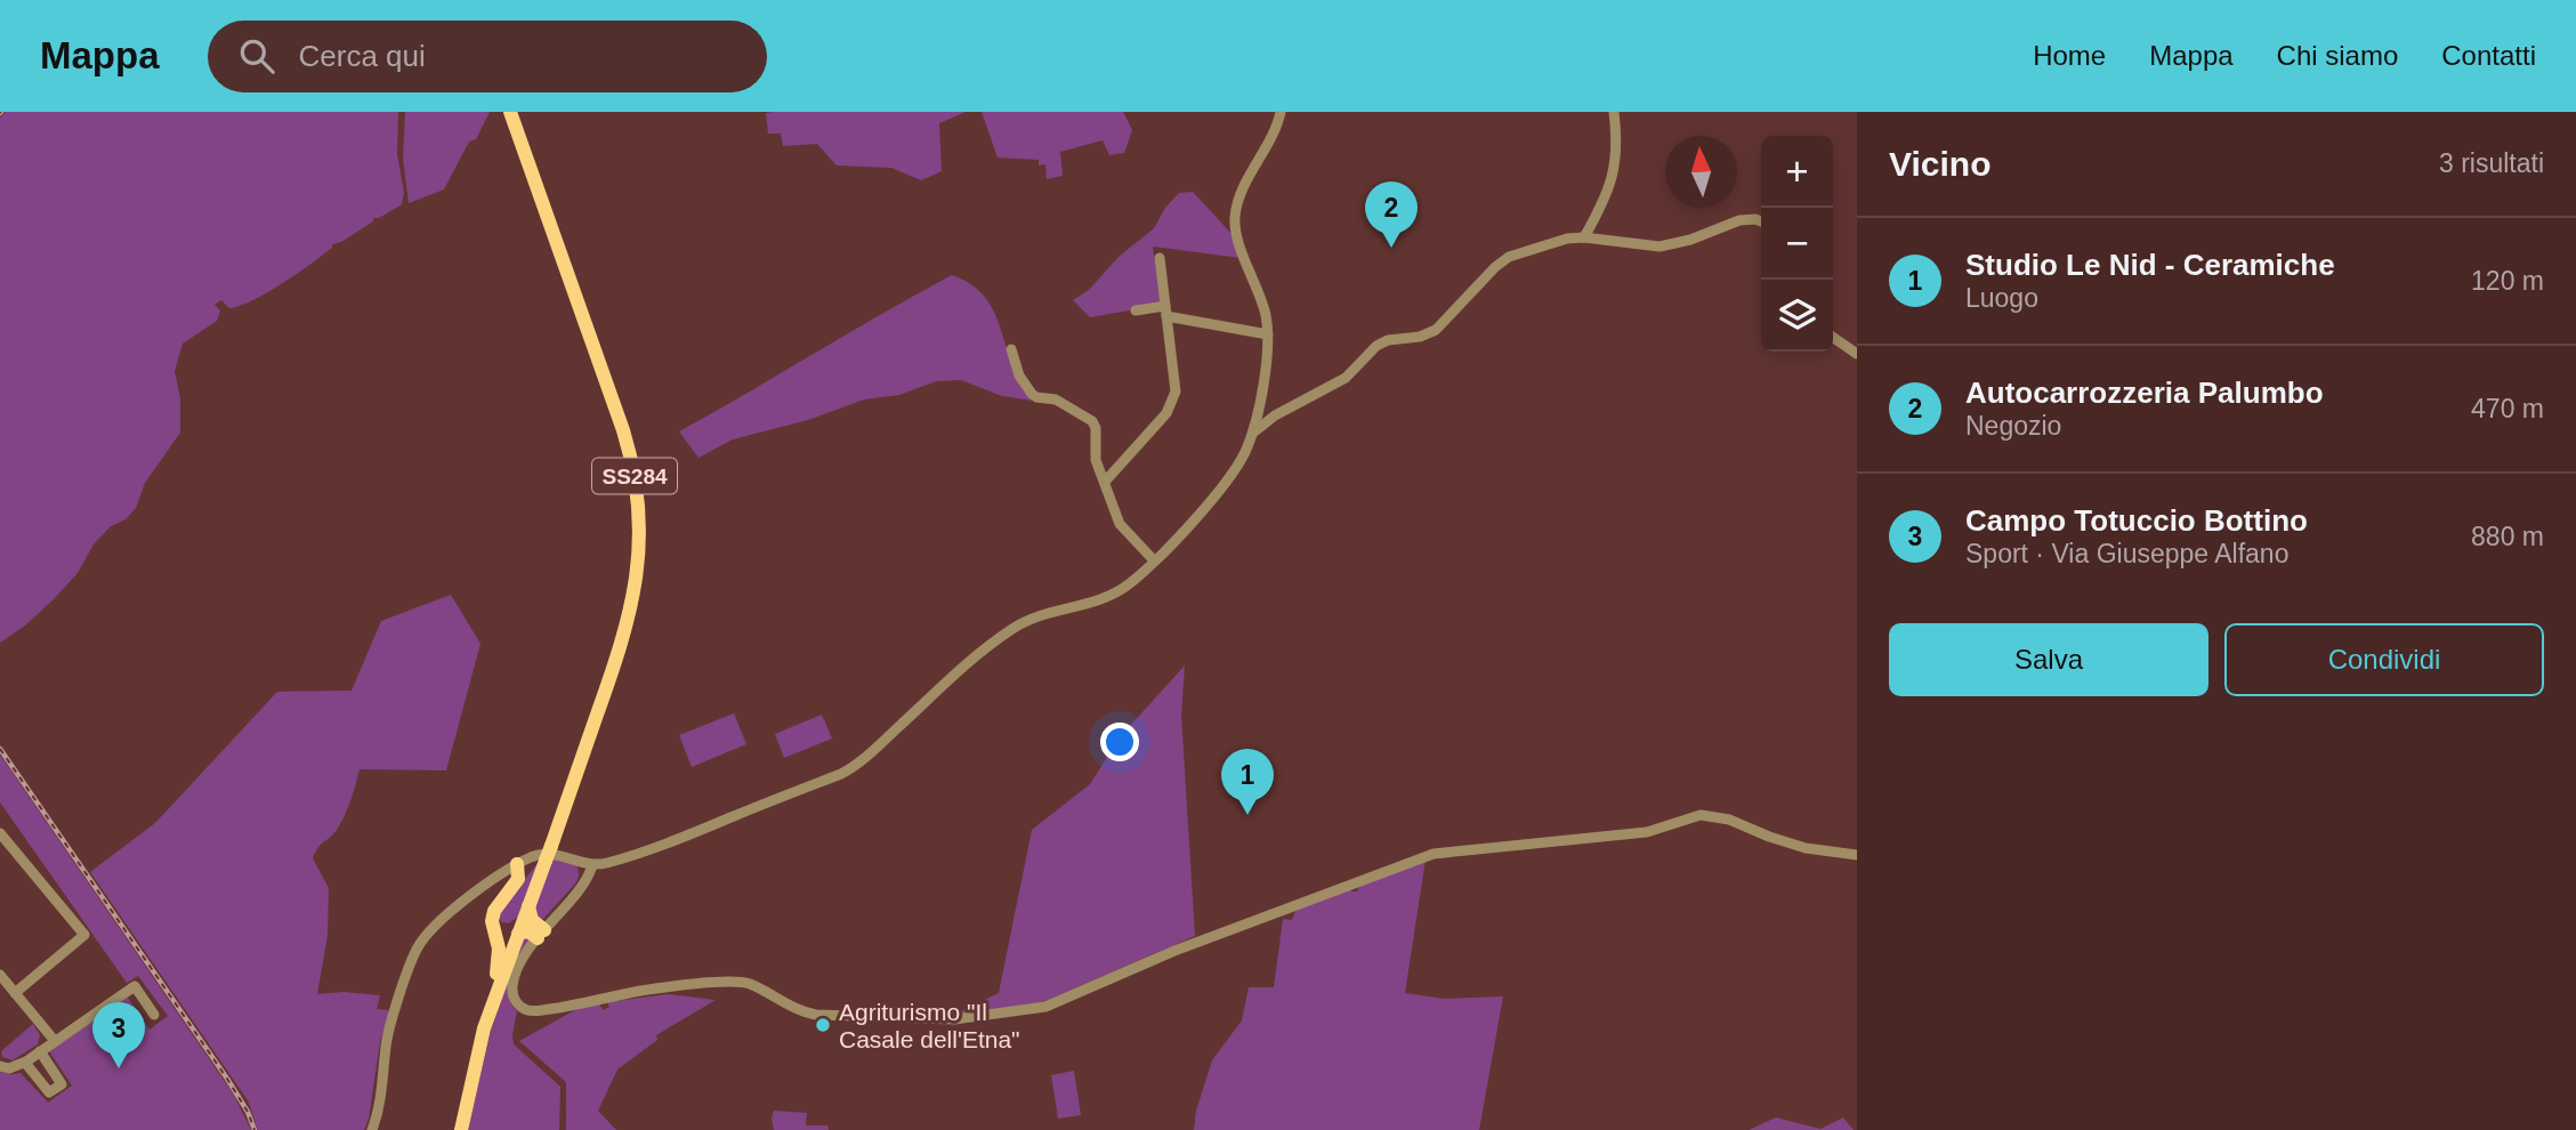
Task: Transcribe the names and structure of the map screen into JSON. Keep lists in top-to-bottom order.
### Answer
{
  "streets": {
    "main road": ["SS284"]
  },
  "places": ["Agriturismo \"Il Casale dell'Etna\""],
  "north": "top",
  "page": {
    "header": "Mappa",
    "search": "Cerca qui",
    "nav": [
      "Home",
      "Mappa",
      "Chi siamo",
      "Contatti"
    ],
    "heading": ["Vicino", "3 risultati"],
    "map_buttons": ["+", "−"],
    "pins": ["2", "1", "3"],
    "list": [
      {
        "mark": "1",
        "name": "Studio Le Nid - Ceramiche",
        "note": "Luogo",
        "value": "120 m"
      },
      {
        "mark": "2",
        "name": "Autocarrozzeria Palumbo",
        "note": "Negozio",
        "value": "470 m"
      },
      {
        "mark": "3",
        "name": "Campo Totuccio Bottino",
        "note": "Sport · Via Giuseppe Alfano",
        "value": "880 m"
      }
    ],
    "buttons": ["Salva", "Condividi"]
  }
}
